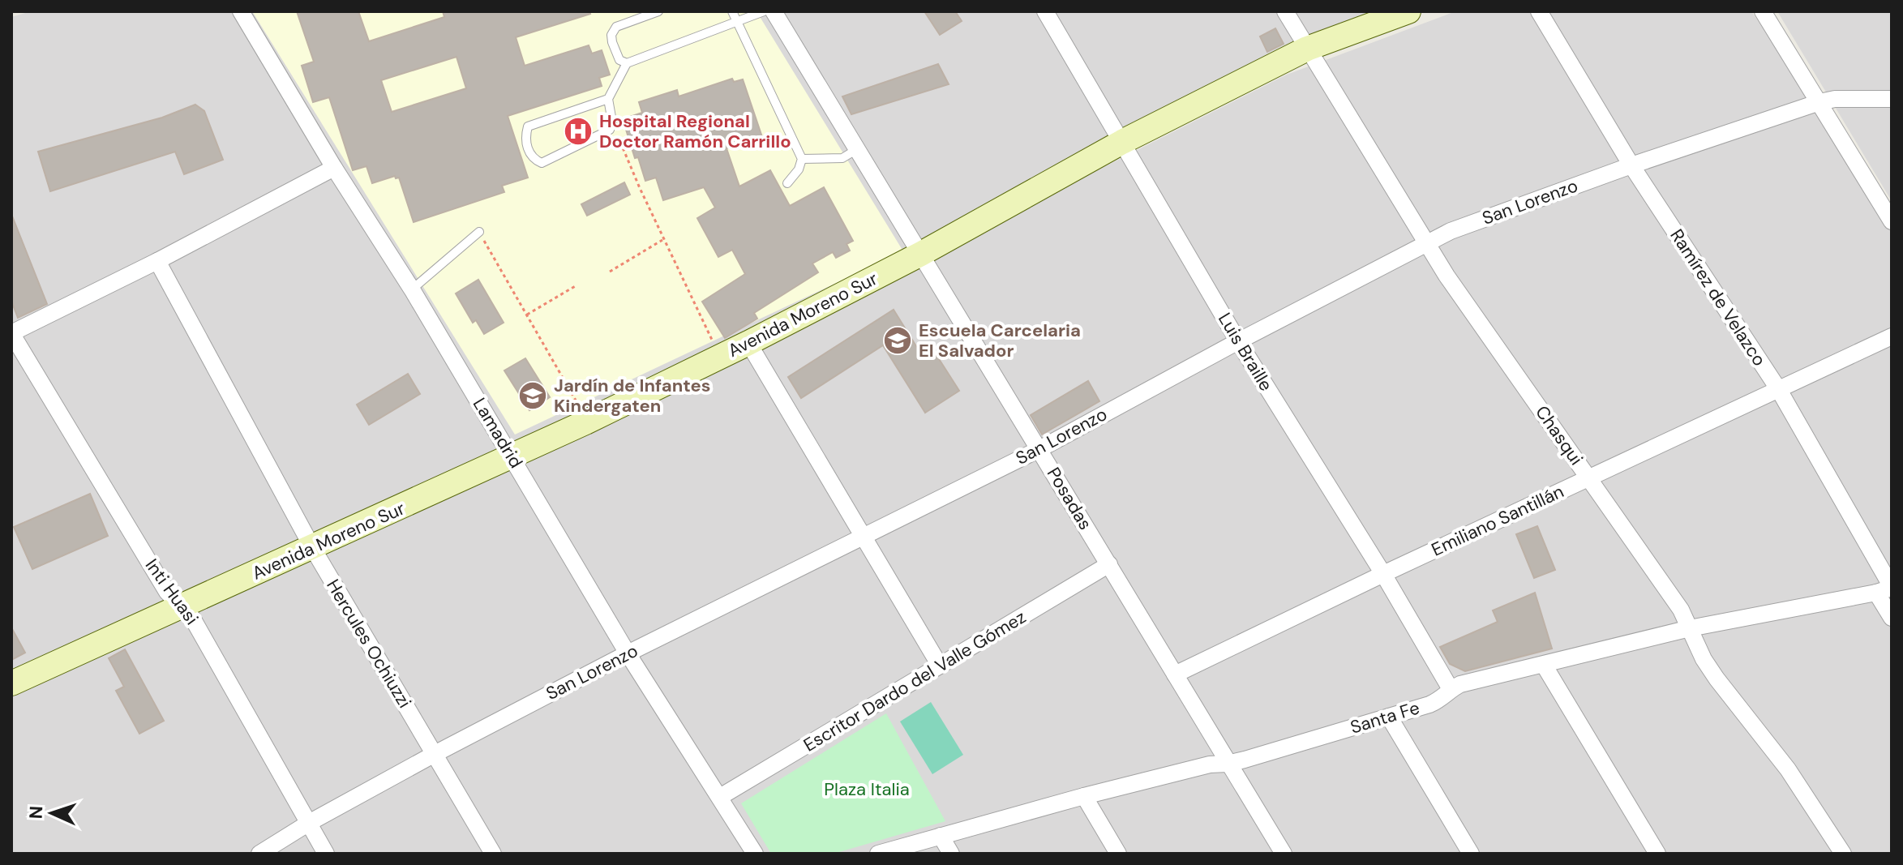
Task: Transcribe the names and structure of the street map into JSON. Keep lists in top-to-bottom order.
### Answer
{
  "streets": {
    "street": [
      "San Lorenzo",
      "Ramírez de Velazco",
      "Avenida Moreno Sur",
      "Luis Braille",
      "Lamadrid",
      "Chasqui",
      "Posadas",
      "Emiliano Santillán",
      "Inti Huasi",
      "Hercules Ochiuzzi",
      "Escritor Dardo del Valle Gómez",
      "Santa Fe"
    ]
  },
  "crossings": [
    ["San Lorenzo", "Ramírez de Velazco"],
    ["San Lorenzo", "Luis Braille"],
    ["San Lorenzo", "Lamadrid"],
    ["San Lorenzo", "Chasqui"],
    ["San Lorenzo", "Posadas"],
    ["San Lorenzo", "Inti Huasi"],
    ["San Lorenzo", "Hercules Ochiuzzi"],
    ["Ramírez de Velazco", "Emiliano Santillán"],
    ["Ramírez de Velazco", "Santa Fe"],
    ["Avenida Moreno Sur", "Luis Braille"],
    ["Avenida Moreno Sur", "Lamadrid"],
    ["Avenida Moreno Sur", "Chasqui"],
    ["Avenida Moreno Sur", "Posadas"],
    ["Avenida Moreno Sur", "Inti Huasi"],
    ["Avenida Moreno Sur", "Hercules Ochiuzzi"],
    ["Luis Braille", "Emiliano Santillán"],
    ["Luis Braille", "Santa Fe"],
    ["Lamadrid", "Escritor Dardo del Valle Gómez"],
    ["Chasqui", "Emiliano Santillán"],
    ["Chasqui", "Santa Fe"],
    ["Posadas", "Emiliano Santillán"],
    ["Posadas", "Escritor Dardo del Valle Gómez"],
    ["Posadas", "Santa Fe"]
  ],
  "parks": ["Plaza Italia"],
  "places": {
    "hospital": ["Hospital Regional Doctor Ramón Carrillo"],
    "school or university": ["Escuela Carcelaria El Salvador", "Jardín de Infantes Kindergaten"]
  },
  "north": "left"
}
